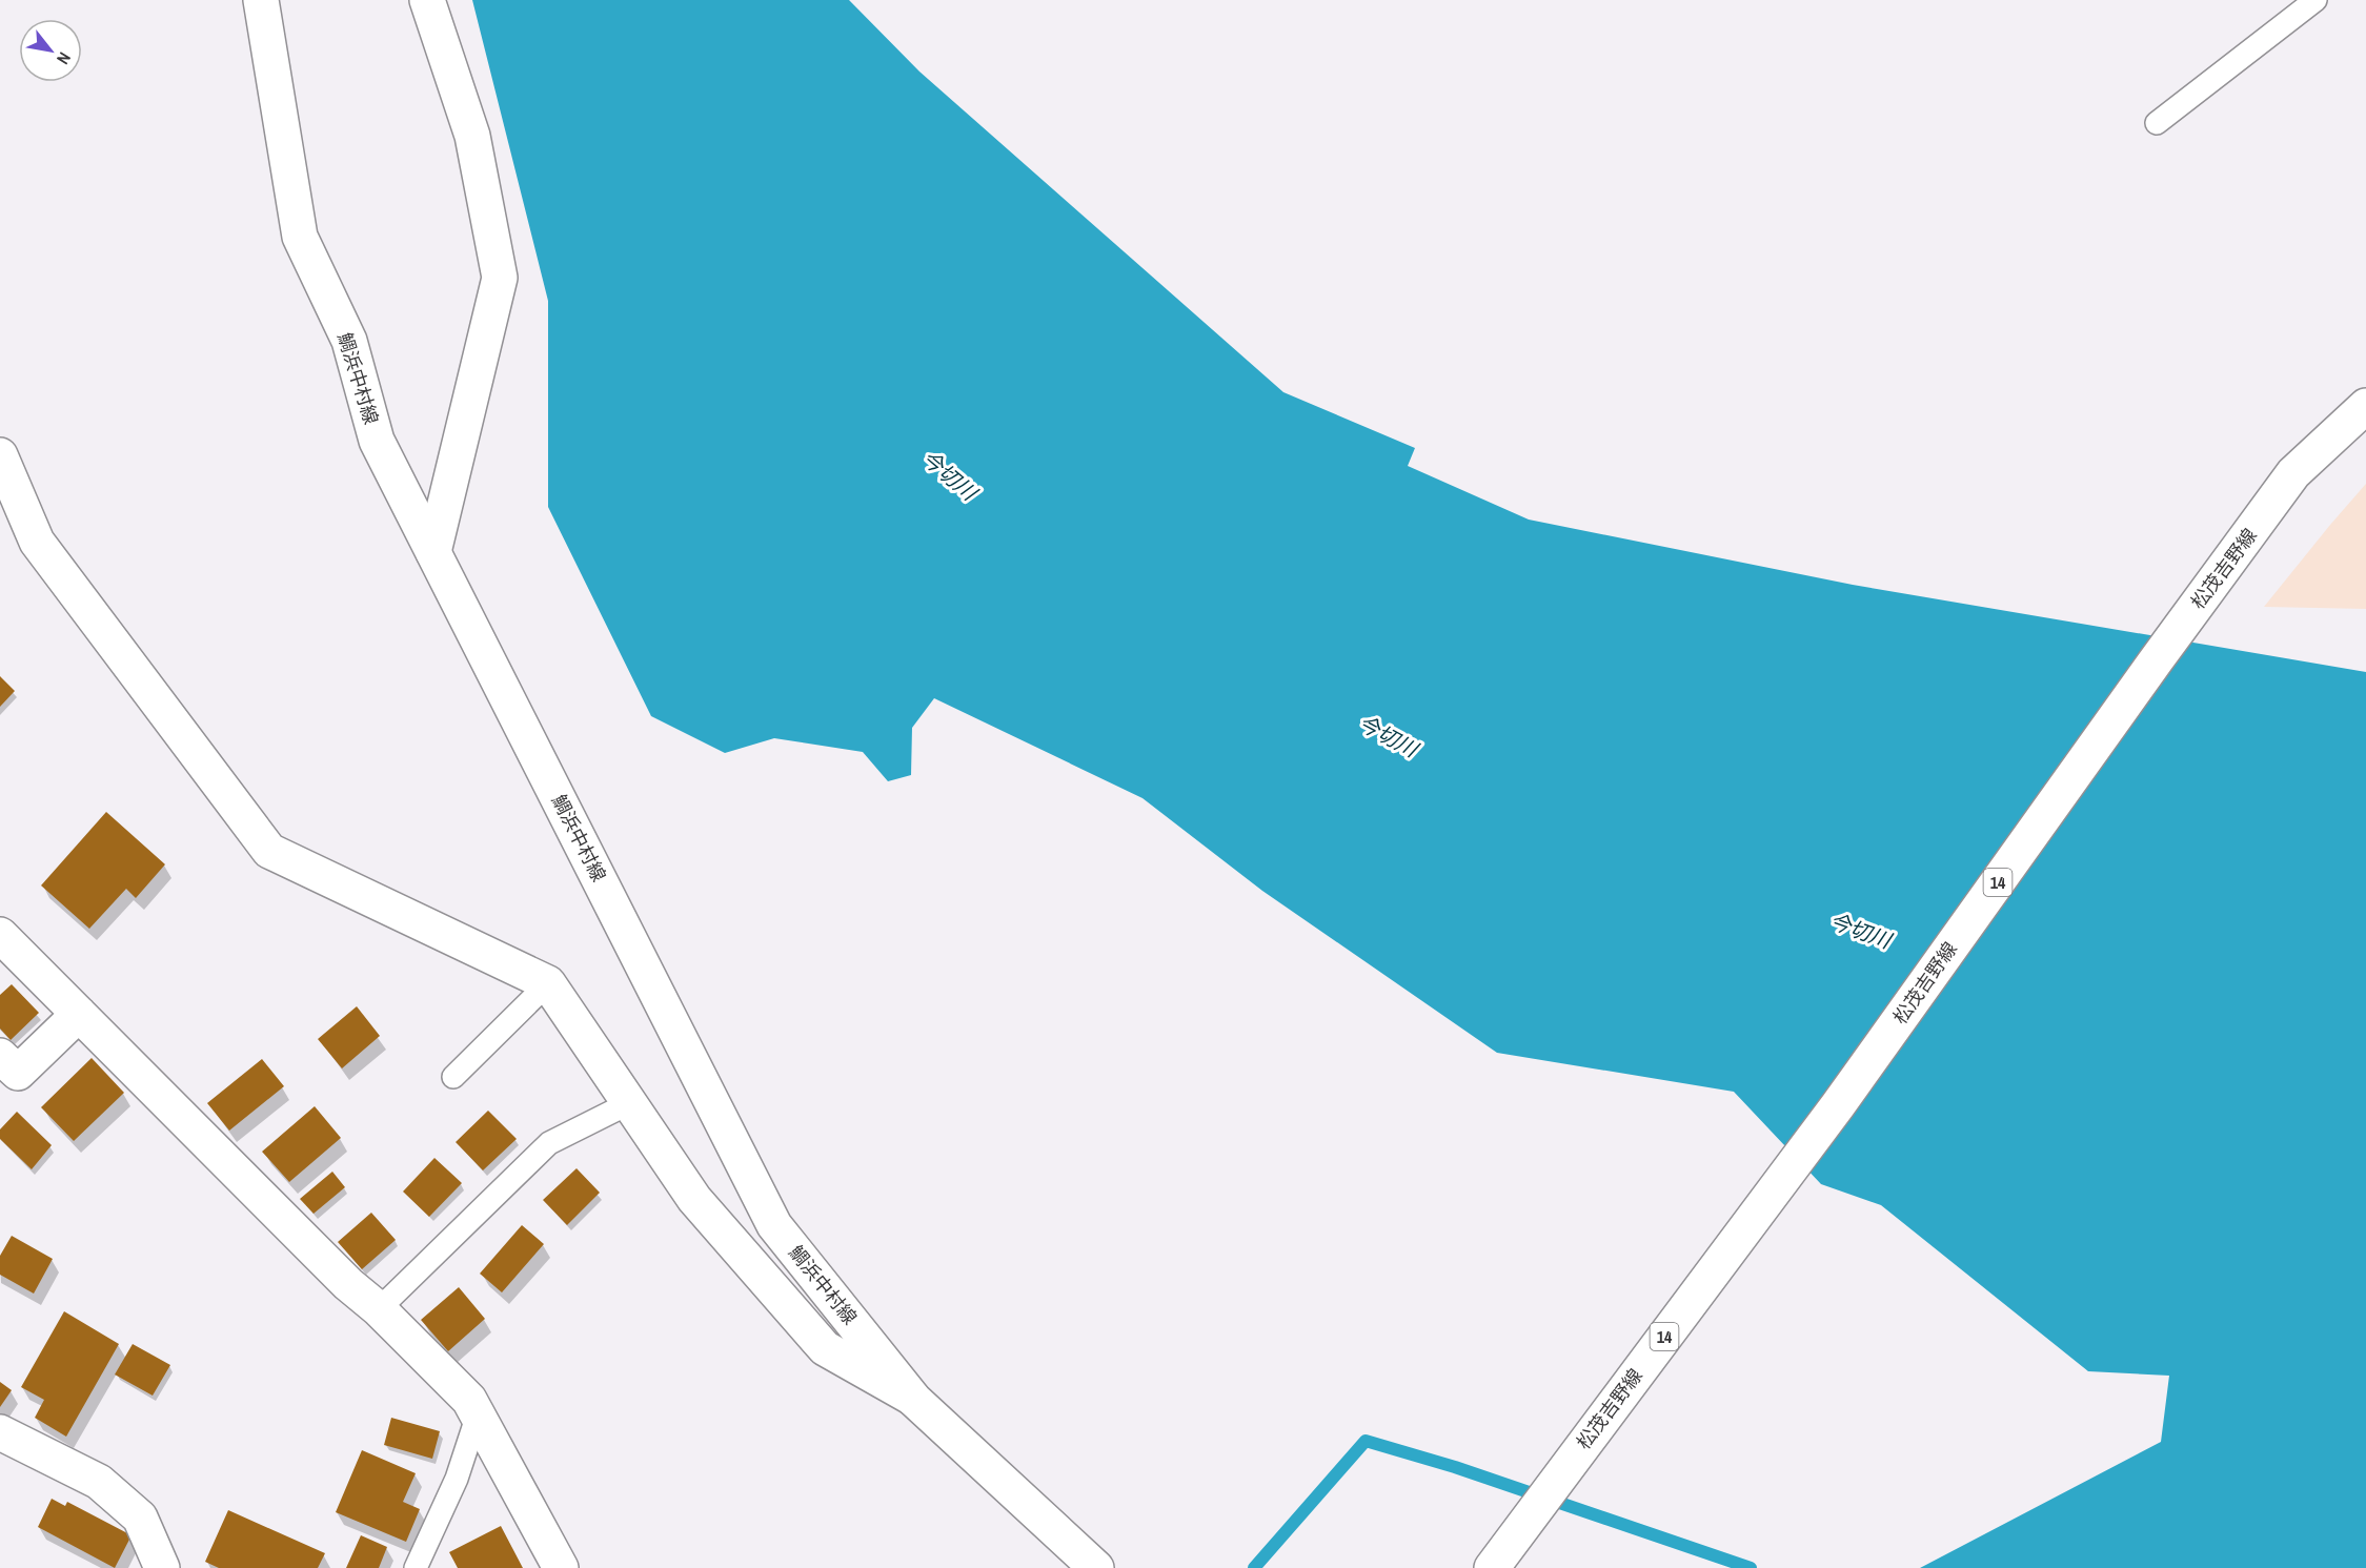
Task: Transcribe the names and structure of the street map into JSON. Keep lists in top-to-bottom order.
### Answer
{
  "streets": {
    "main road": ["鯛浜中村線", "松茂吉野線", "14"]
  },
  "water": ["今切川"],
  "north": "bottom right"
}
